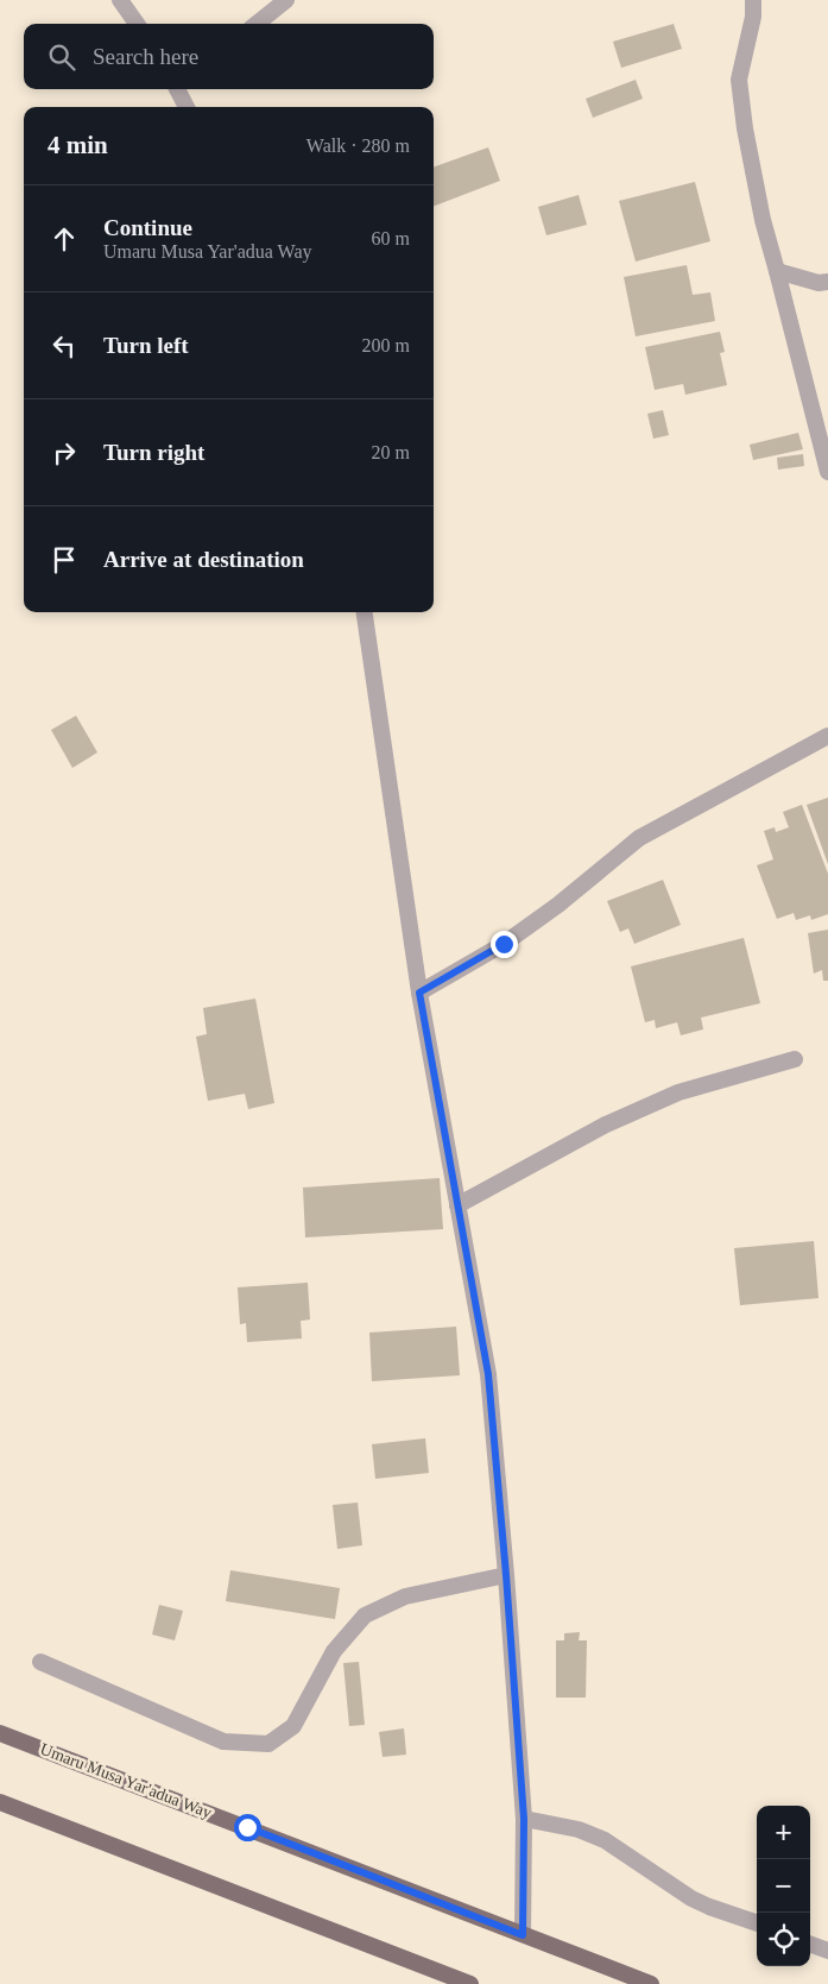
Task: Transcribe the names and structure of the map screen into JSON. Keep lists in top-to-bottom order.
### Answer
{
  "streets": {
    "main road": ["Umaru Musa Yar'adua Way"]
  },
  "page": {
    "search": "Search here",
    "heading": ["4 min", "Walk · 280 m"],
    "list": [
      ["Continue", "Umaru Musa Yar'adua Way", "60 m"],
      ["Turn left", "200 m"],
      ["Turn right", "20 m"],
      "Arrive at destination"
    ],
    "map_buttons": ["+", "−"]
  }
}
